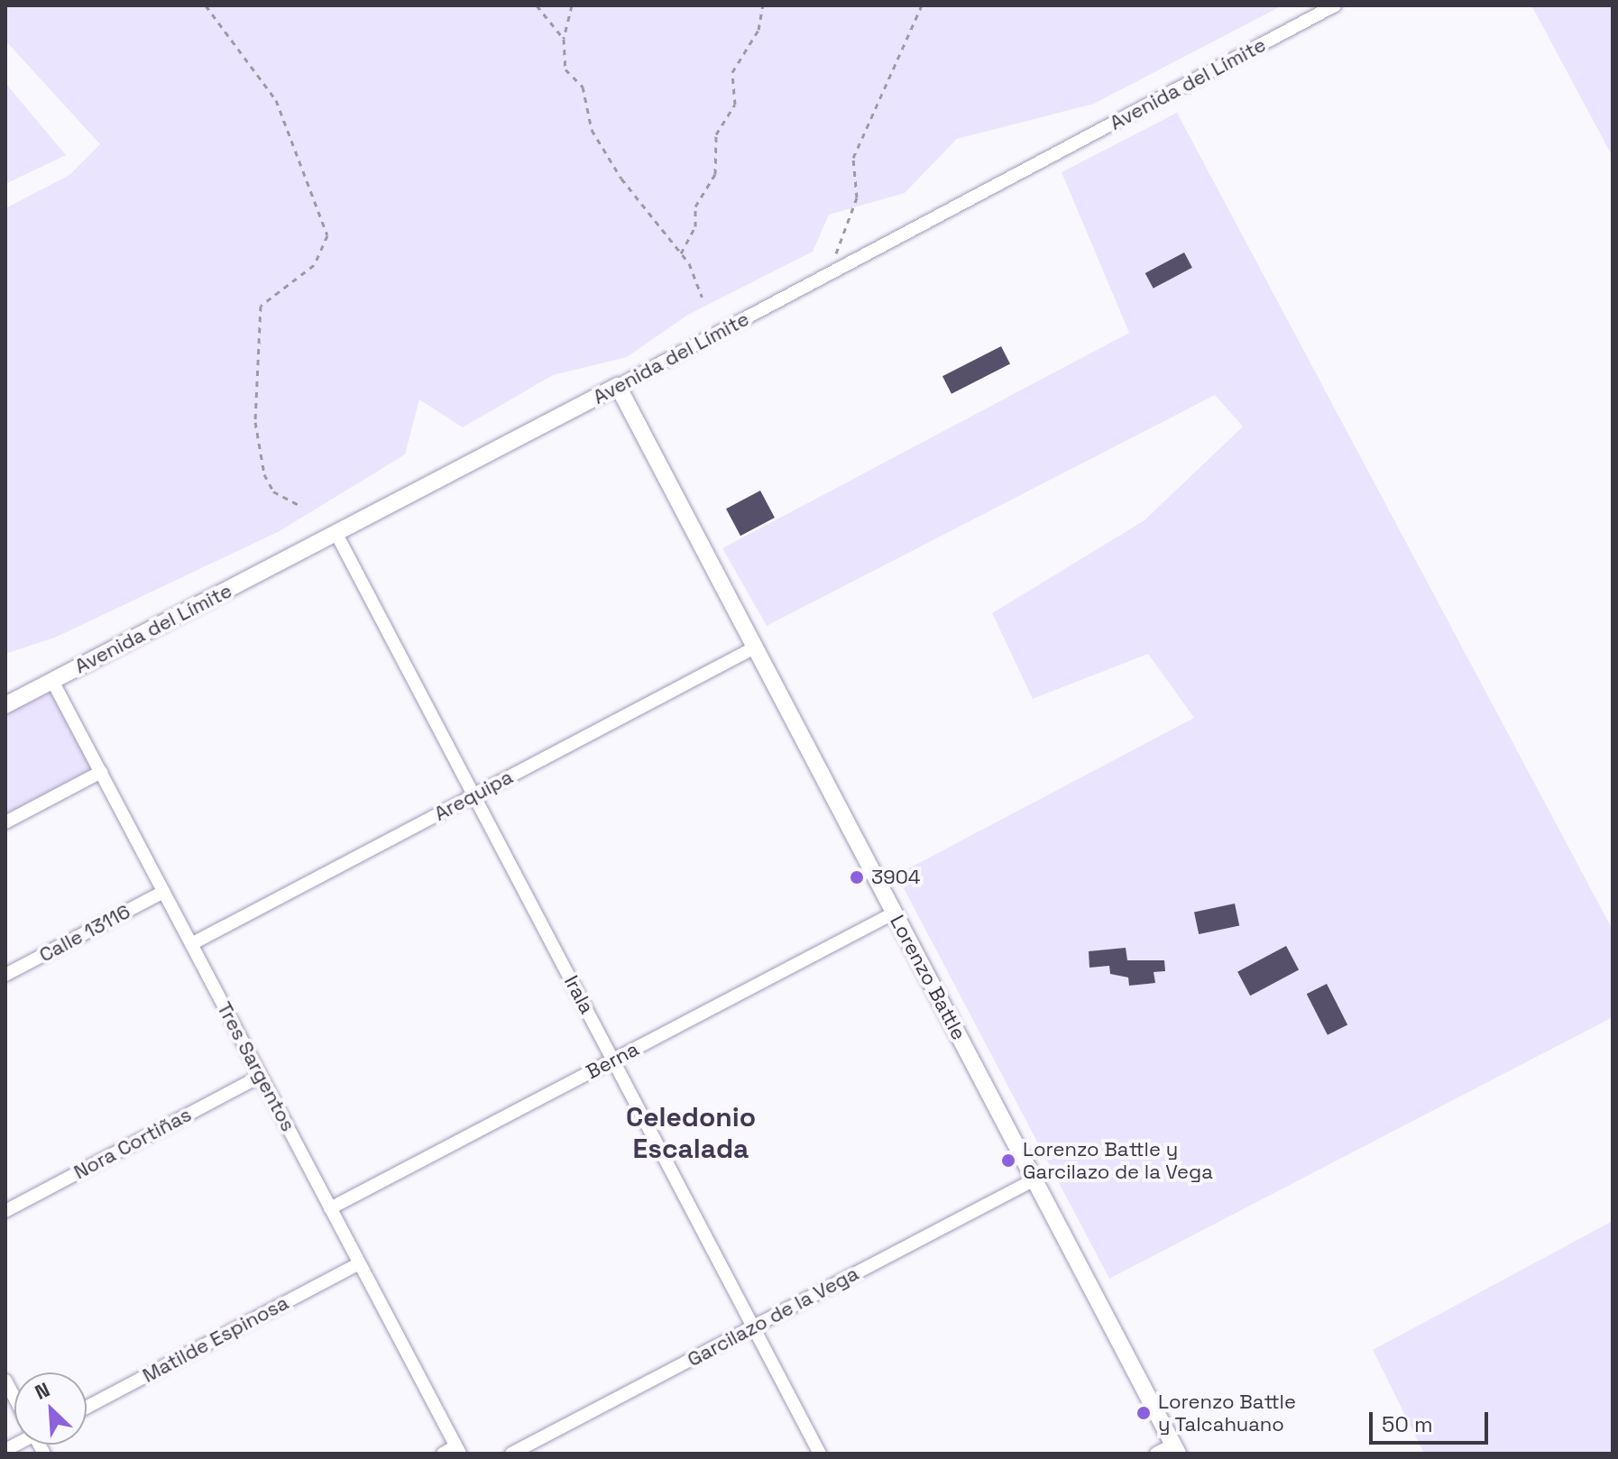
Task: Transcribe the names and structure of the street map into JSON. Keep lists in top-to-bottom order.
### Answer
{
  "streets": {
    "street": [
      "Avenida del Límite",
      "Arequipa",
      "Calle 13116",
      "Lorenzo Battle",
      "Irala",
      "Berna",
      "Tres Sargentos",
      "Nora Cortiñas",
      "Garcilazo de la Vega",
      "Matilde Espinosa"
    ]
  },
  "crossings": [
    ["Avenida del Límite", "Lorenzo Battle"],
    ["Avenida del Límite", "Irala"],
    ["Avenida del Límite", "Tres Sargentos"],
    ["Arequipa", "Lorenzo Battle"],
    ["Arequipa", "Irala"],
    ["Arequipa", "Tres Sargentos"],
    ["Calle 13116", "Tres Sargentos"],
    ["Lorenzo Battle", "Berna"],
    ["Lorenzo Battle", "Garcilazo de la Vega"],
    ["Irala", "Berna"],
    ["Irala", "Garcilazo de la Vega"],
    ["Berna", "Tres Sargentos"],
    ["Tres Sargentos", "Nora Cortiñas"],
    ["Tres Sargentos", "Matilde Espinosa"]
  ],
  "districts": ["Celedonio Escalada"],
  "places": ["3904", "Lorenzo Battle y Garcilazo de la Vega", "Lorenzo Battle y Talcahuano"],
  "scale_bar": "50 m",
  "north": "top left"
}
